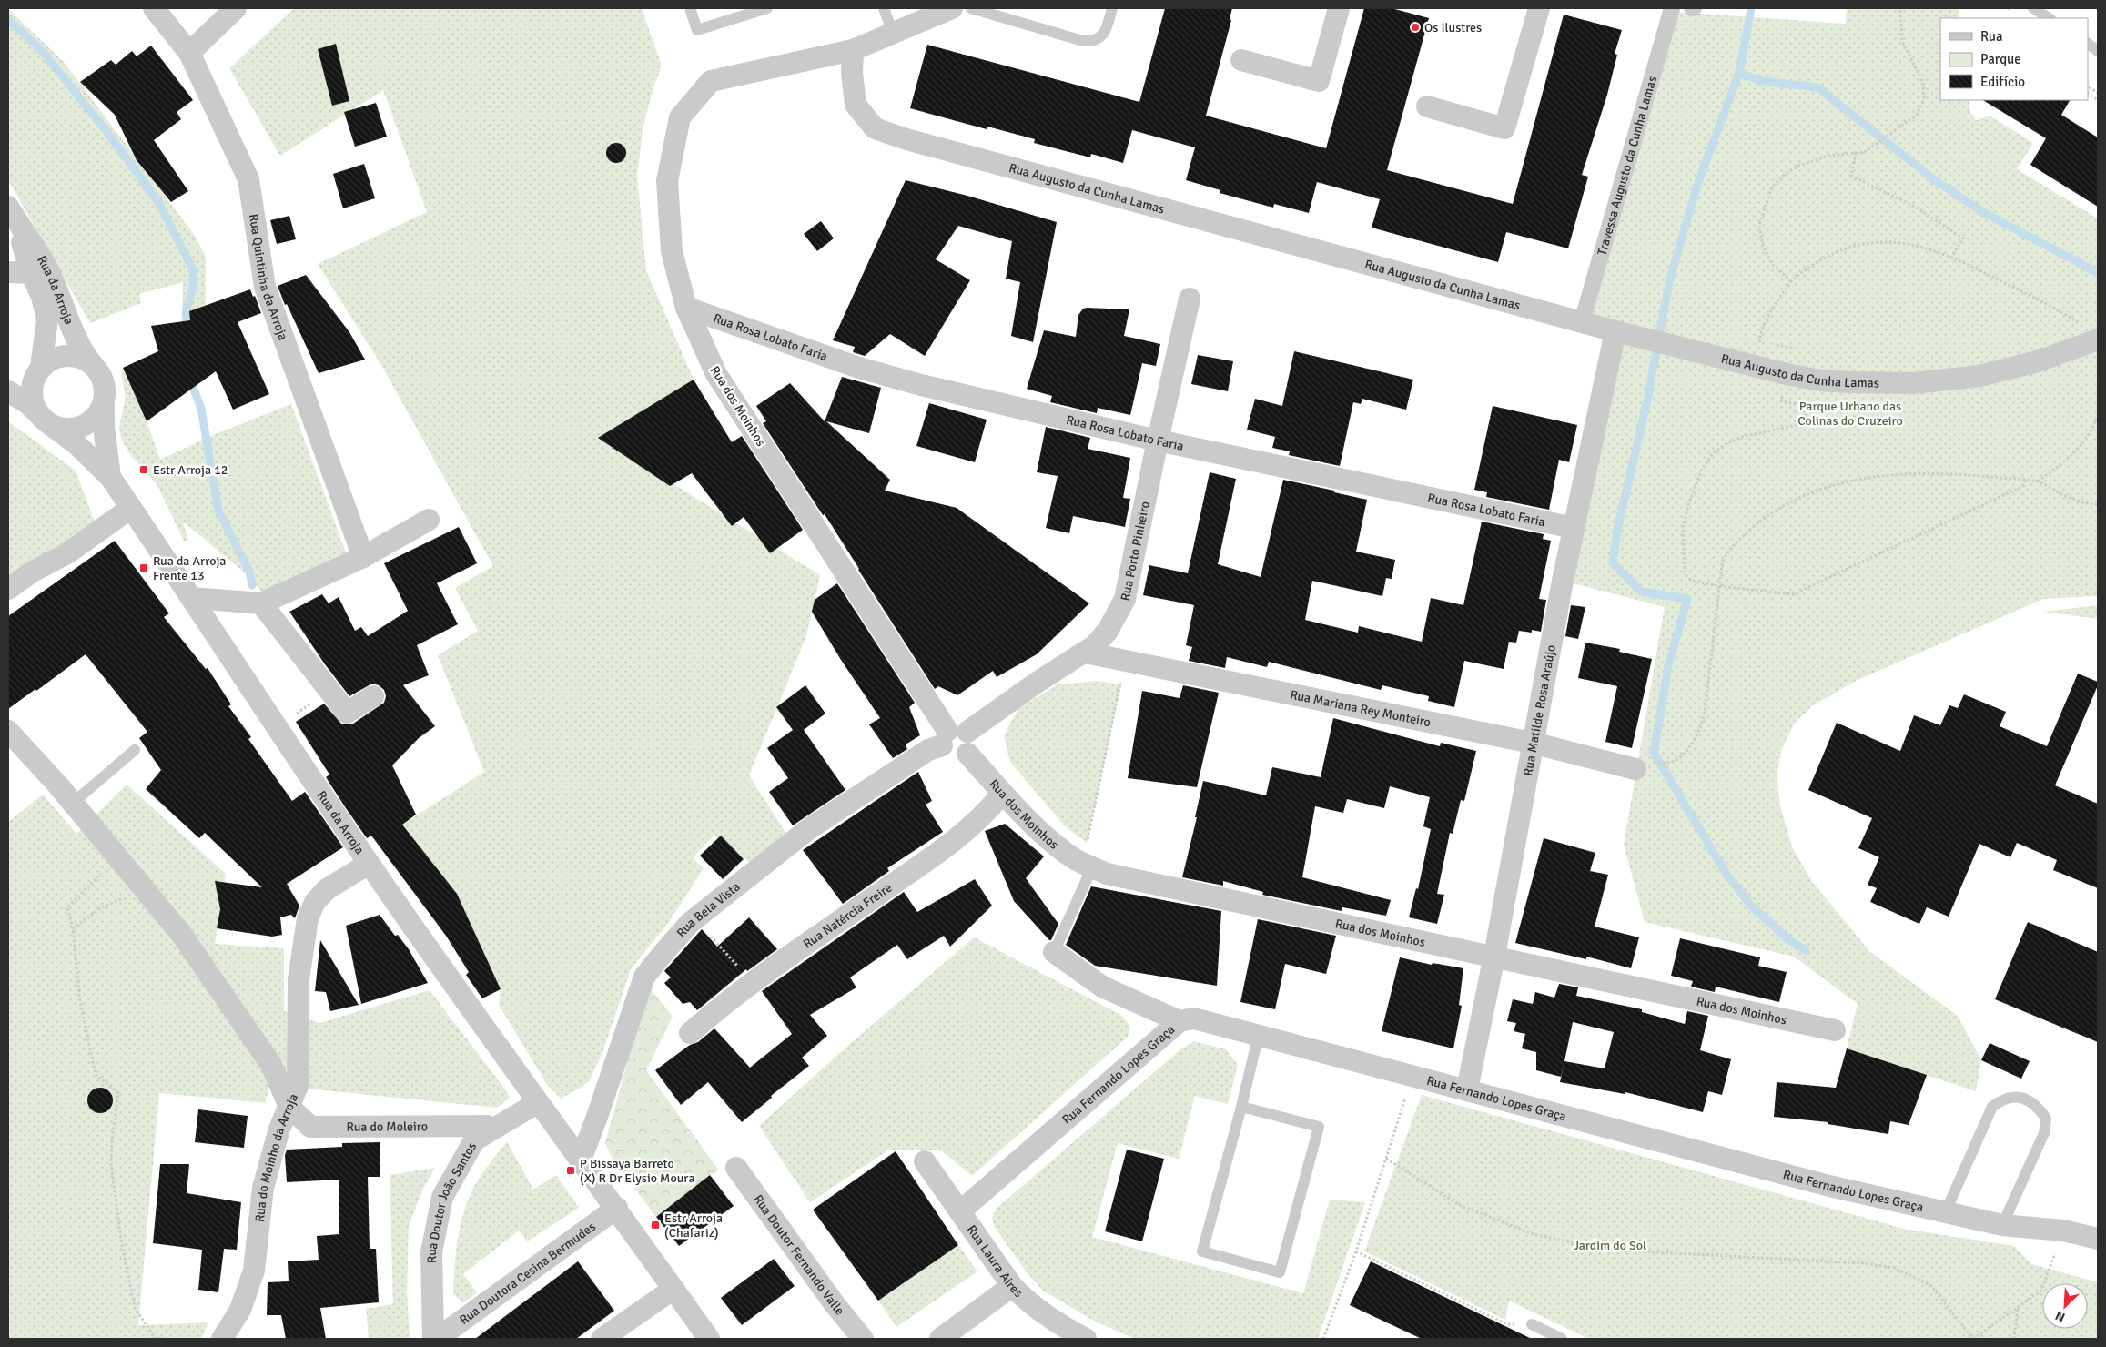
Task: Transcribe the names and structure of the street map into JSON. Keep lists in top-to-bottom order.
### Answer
{
  "streets": {
    "street": [
      "Travessa Augusto da Cunha Lamas",
      "Rua Augusto da Cunha Lamas",
      "Rua Quintinha da Arroja",
      "Rua da Arroja",
      "Rua Rosa Lobato Faria",
      "Rua dos Moinhos",
      "Rua Porto Pinheiro",
      "Rua Mariana Rey Monteiro",
      "Rua Matilde Rosa Araújo",
      "Rua Bela Vista",
      "Rua Natércia Freire",
      "Rua Fernando Lopes Graça",
      "Rua do Moleiro",
      "Rua do Moinho da Arroja",
      "Rua Doutor João Santos",
      "Rua Doutor Fernando Valle",
      "Rua Laura Aires",
      "Rua Doutora Cesina Bermudes"
    ]
  },
  "crossings": [
    ["Travessa Augusto da Cunha Lamas", "Rua Augusto da Cunha Lamas"],
    ["Rua Augusto da Cunha Lamas", "Rua dos Moinhos"],
    ["Rua Augusto da Cunha Lamas", "Rua Matilde Rosa Araújo"],
    ["Rua da Arroja", "Rua Bela Vista"],
    ["Rua da Arroja", "Rua do Moinho da Arroja"],
    ["Rua da Arroja", "Rua Doutor João Santos"],
    ["Rua da Arroja", "Rua Doutora Cesina Bermudes"],
    ["Rua Rosa Lobato Faria", "Rua dos Moinhos"],
    ["Rua Rosa Lobato Faria", "Rua Porto Pinheiro"],
    ["Rua Rosa Lobato Faria", "Rua Matilde Rosa Araújo"],
    ["Rua dos Moinhos", "Rua Porto Pinheiro"],
    ["Rua dos Moinhos", "Rua Matilde Rosa Araújo"],
    ["Rua dos Moinhos", "Rua Bela Vista"],
    ["Rua dos Moinhos", "Rua Natércia Freire"],
    ["Rua Porto Pinheiro", "Rua Mariana Rey Monteiro"],
    ["Rua Porto Pinheiro", "Rua Bela Vista"],
    ["Rua Mariana Rey Monteiro", "Rua Matilde Rosa Araújo"],
    ["Rua Matilde Rosa Araújo", "Rua Fernando Lopes Graça"],
    ["Rua Fernando Lopes Graça", "Rua Laura Aires"],
    ["Rua do Moleiro", "Rua do Moinho da Arroja"],
    ["Rua do Moleiro", "Rua Doutor João Santos"]
  ],
  "parks": ["Parque Urbano das Colinas do Cruzeiro", "Jardim do Sol"],
  "places": {
    "other": ["Os Ilustres"],
    "transit": [
      "Estr Arroja 12",
      "Rua da Arroja Frente 13",
      "P Bissaya Barreto (X) R Dr Elysio Moura",
      "Estr Arroja (Chafariz)"
    ]
  },
  "legend": ["Rua", "Parque", "Edifício"],
  "north": "bottom left"
}
